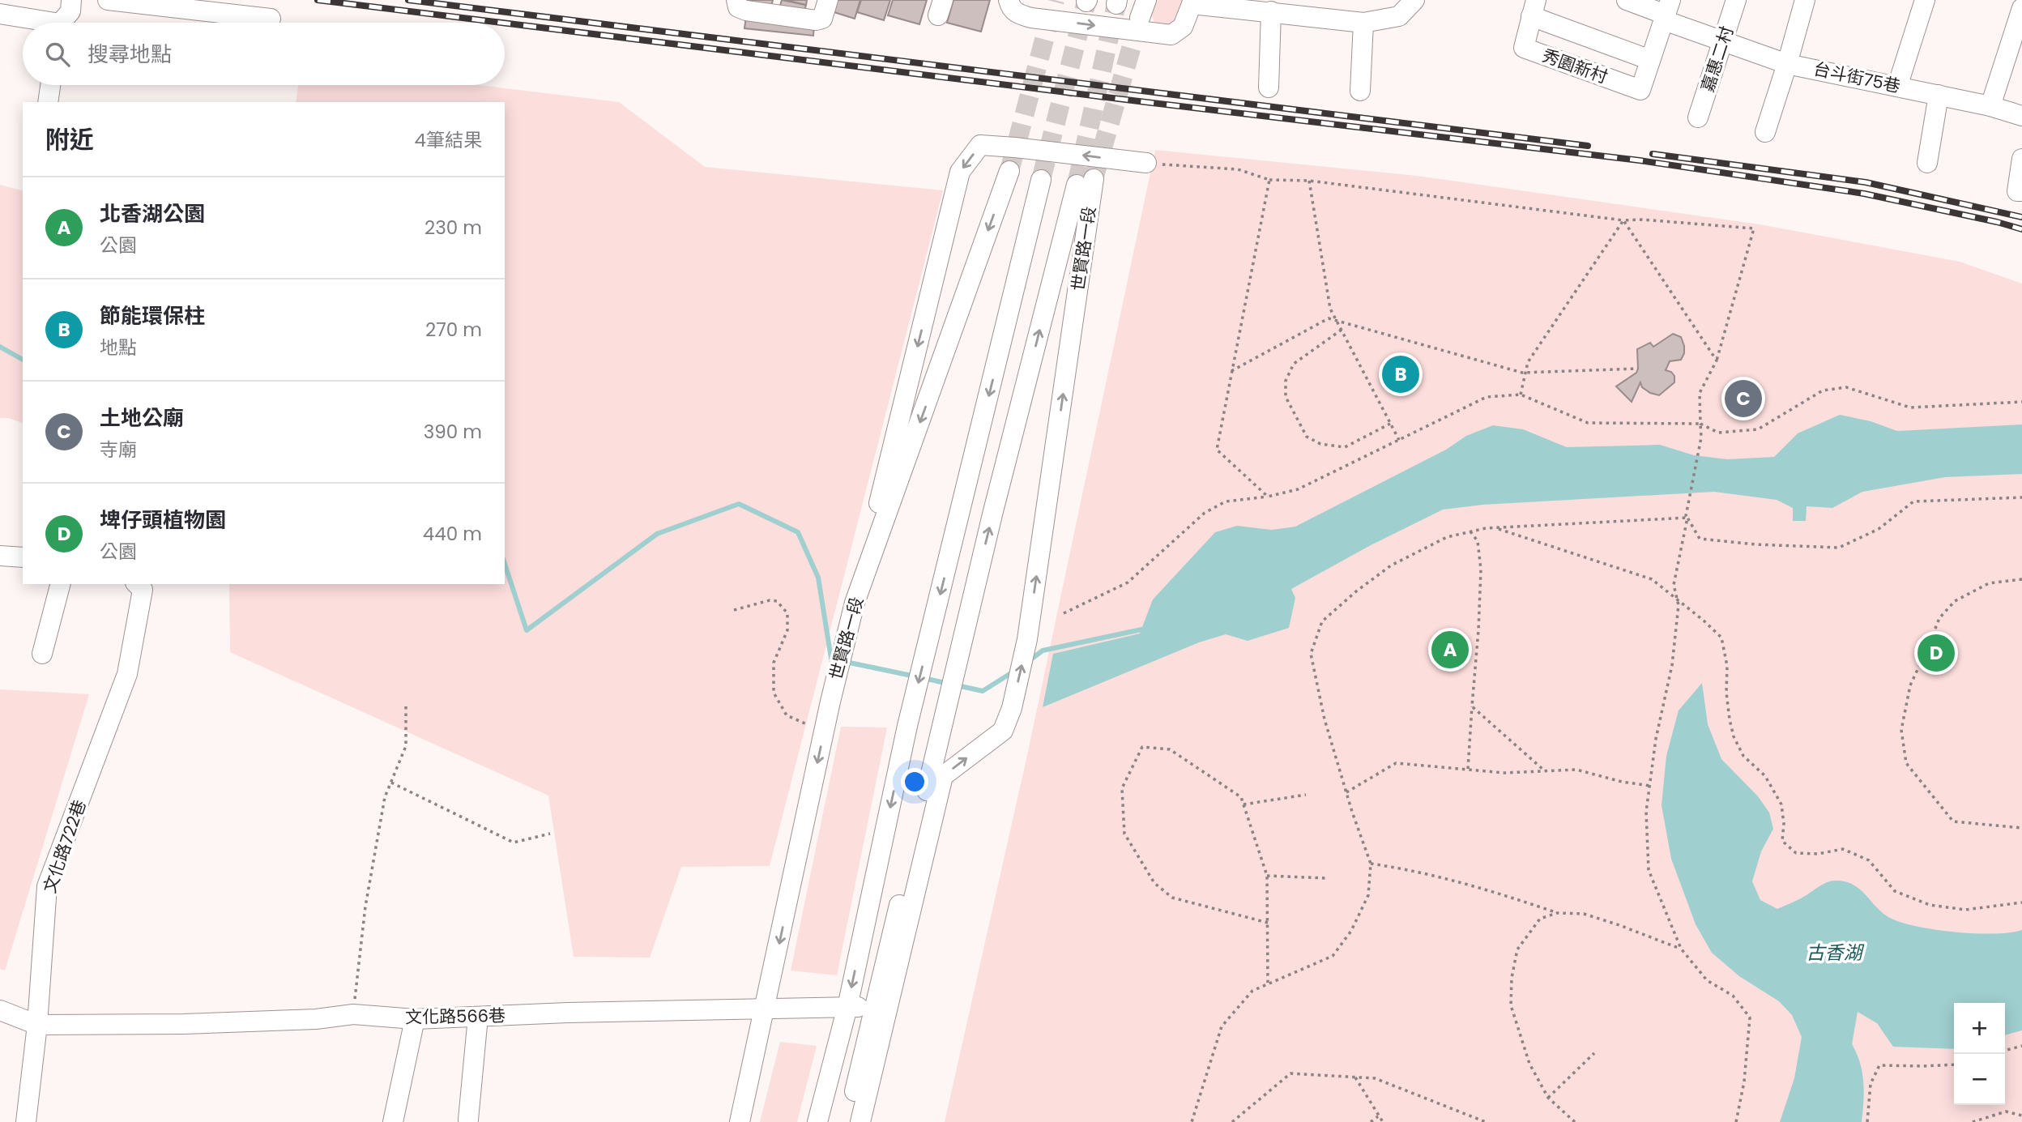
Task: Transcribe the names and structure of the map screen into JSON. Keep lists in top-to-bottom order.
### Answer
{
  "streets": {
    "street": [
      "嘉惠二村",
      "秀園新村",
      "台斗街75巷",
      "世賢路一段",
      "文化路722巷",
      "文化路566巷"
    ]
  },
  "crossings": [
    ["嘉惠二村", "台斗街75巷"],
    ["世賢路一段", "文化路566巷"],
    ["文化路722巷", "文化路566巷"]
  ],
  "water": ["古香湖"],
  "page": {
    "search": "搜尋地點",
    "heading": ["附近", "4筆結果"],
    "list": [
      {
        "mark": "A",
        "name": "北香湖公園",
        "note": "公園",
        "value": "230 m"
      },
      {
        "mark": "B",
        "name": "節能環保柱",
        "note": "地點",
        "value": "270 m"
      },
      {
        "mark": "C",
        "name": "土地公廟",
        "note": "寺廟",
        "value": "390 m"
      },
      {
        "mark": "D",
        "name": "埤仔頭植物園",
        "note": "公園",
        "value": "440 m"
      }
    ],
    "pins": [
      "B",
      "C",
      "A",
      "D"
    ],
    "map_buttons": ["+", "−"]
  }
}
